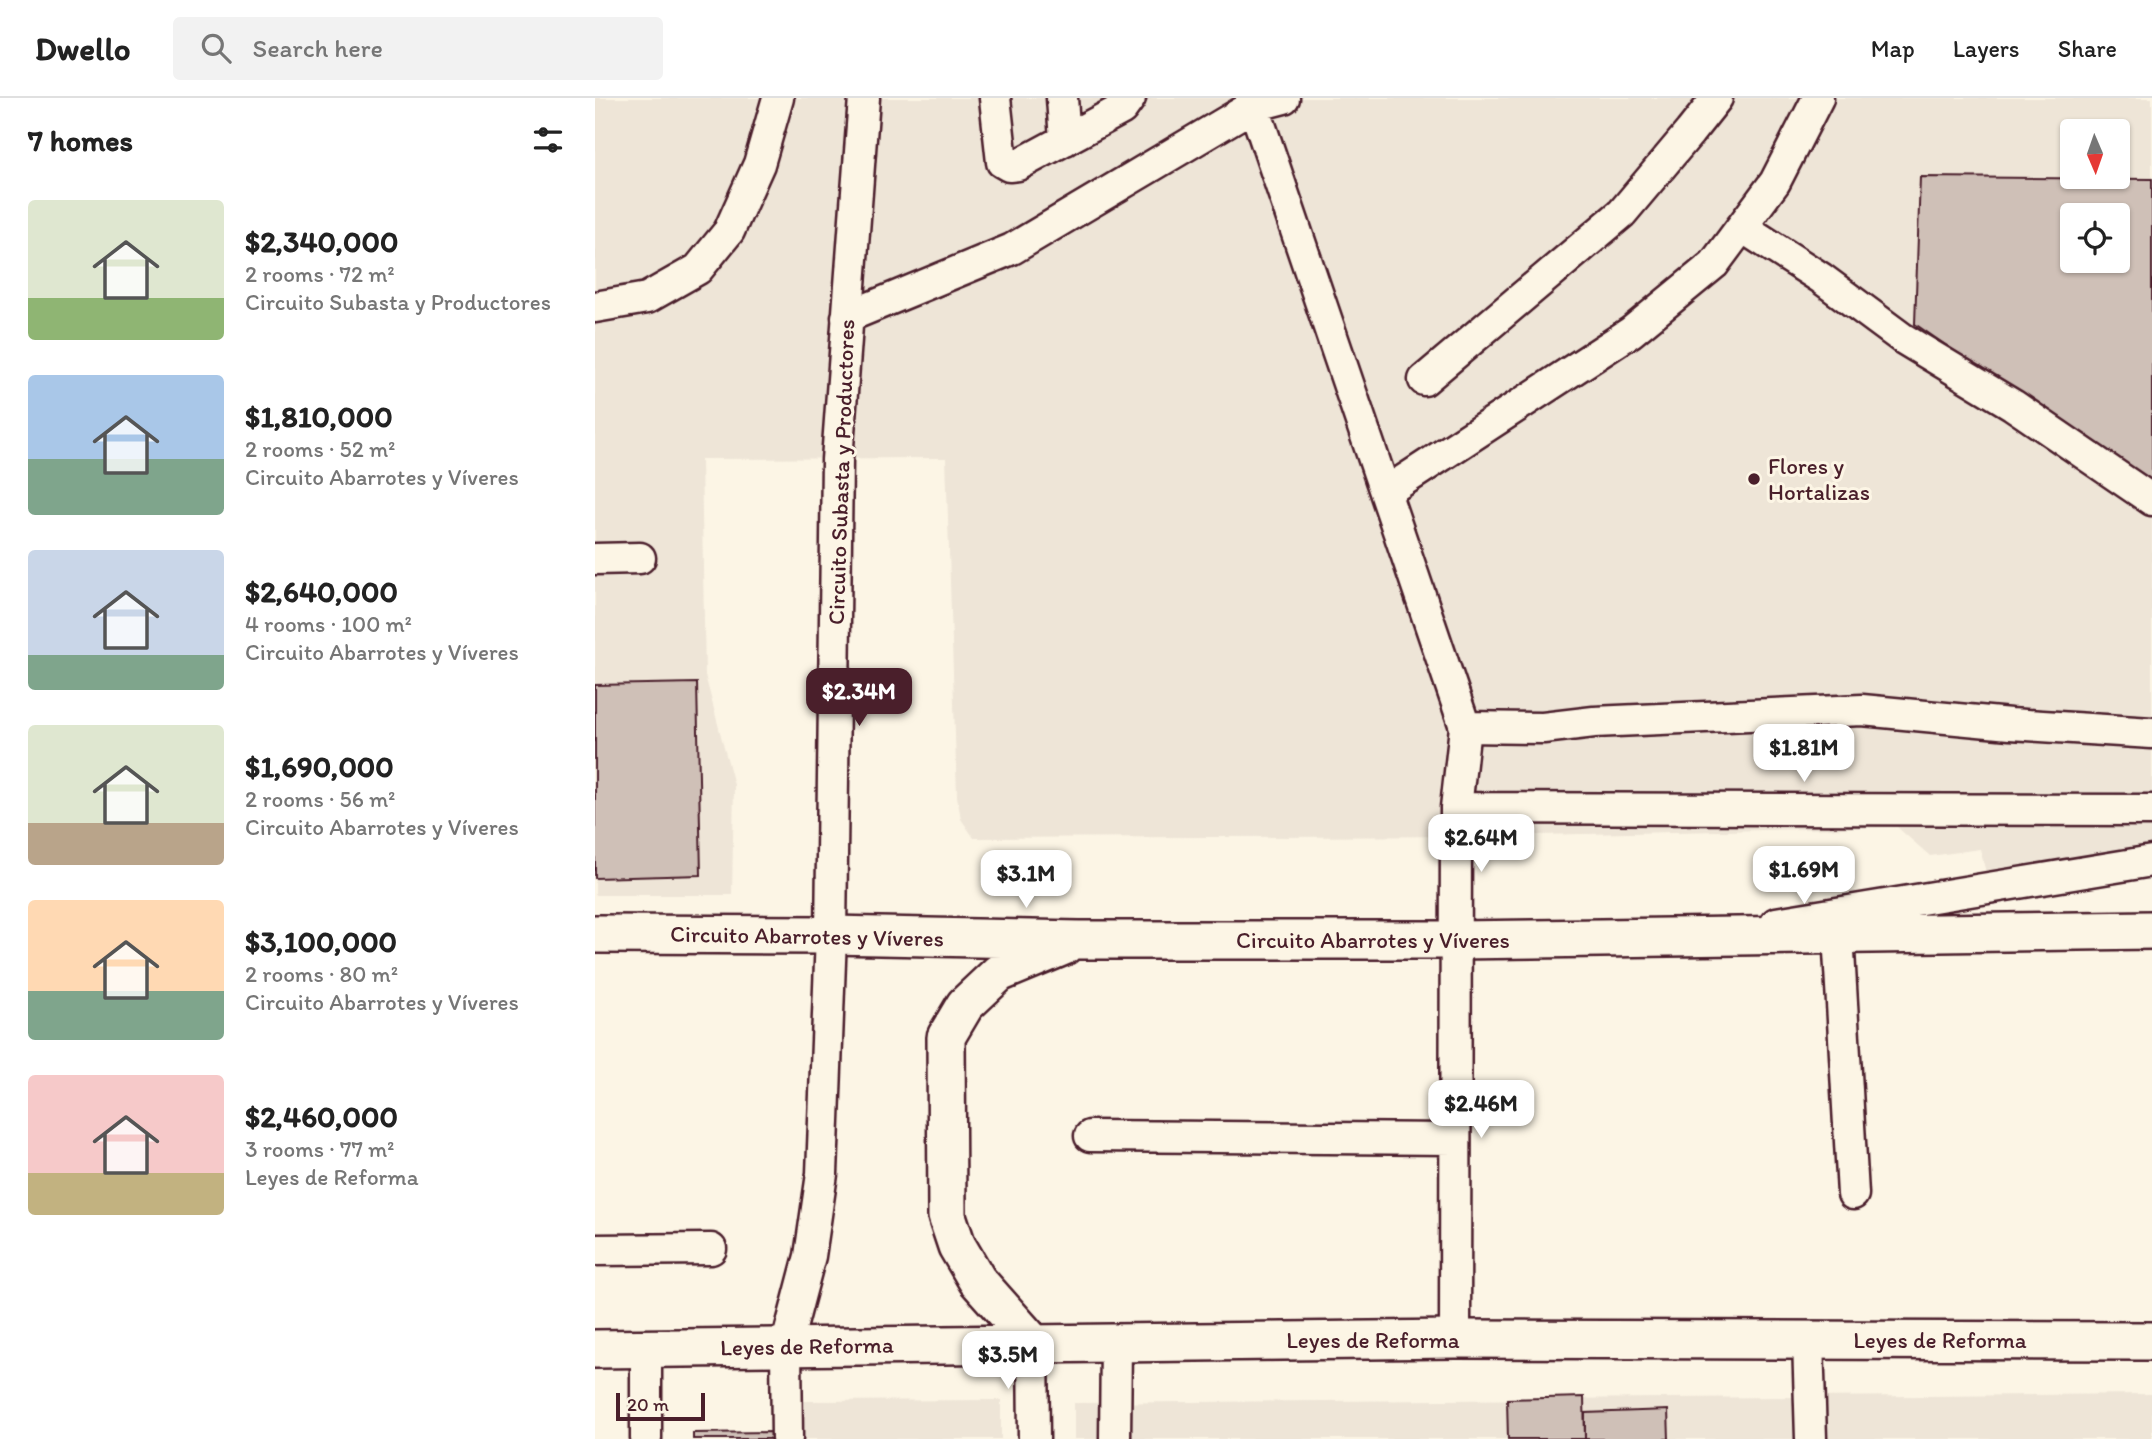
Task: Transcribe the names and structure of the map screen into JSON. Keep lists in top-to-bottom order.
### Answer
{
  "streets": {
    "main road": ["Circuito Abarrotes y Víveres", "Leyes de Reforma"],
    "street": ["Circuito Subasta y Productores"]
  },
  "crossings": [
    ["Circuito Subasta y Productores", "Circuito Abarrotes y Víveres"],
    ["Circuito Subasta y Productores", "Leyes de Reforma"]
  ],
  "places": ["Flores y Hortalizas"],
  "scale_bar": "20 m",
  "north": "bottom",
  "page": {
    "header": "Dwello",
    "search": "Search here",
    "nav": ["Map", "Layers", "Share"],
    "heading": "7 homes",
    "list": [
      {
        "name": "$2,340,000",
        "note": "2 rooms · 72 m² · Circuito Subasta y Productores"
      },
      {
        "name": "$1,810,000",
        "note": "2 rooms · 52 m² · Circuito Abarrotes y Víveres"
      },
      {
        "name": "$2,640,000",
        "note": "4 rooms · 100 m² · Circuito Abarrotes y Víveres"
      },
      {
        "name": "$1,690,000",
        "note": "2 rooms · 56 m² · Circuito Abarrotes y Víveres"
      },
      {
        "name": "$3,100,000",
        "note": "2 rooms · 80 m² · Circuito Abarrotes y Víveres"
      },
      {
        "name": "$2,460,000",
        "note": "3 rooms · 77 m² · Leyes de Reforma"
      }
    ],
    "price": [
      "$2.34M",
      "$1.81M",
      "$2.64M",
      "$1.69M",
      "$3.1M",
      "$2.46M",
      "$3.5M"
    ],
    "scale": "20 m"
  }
}
